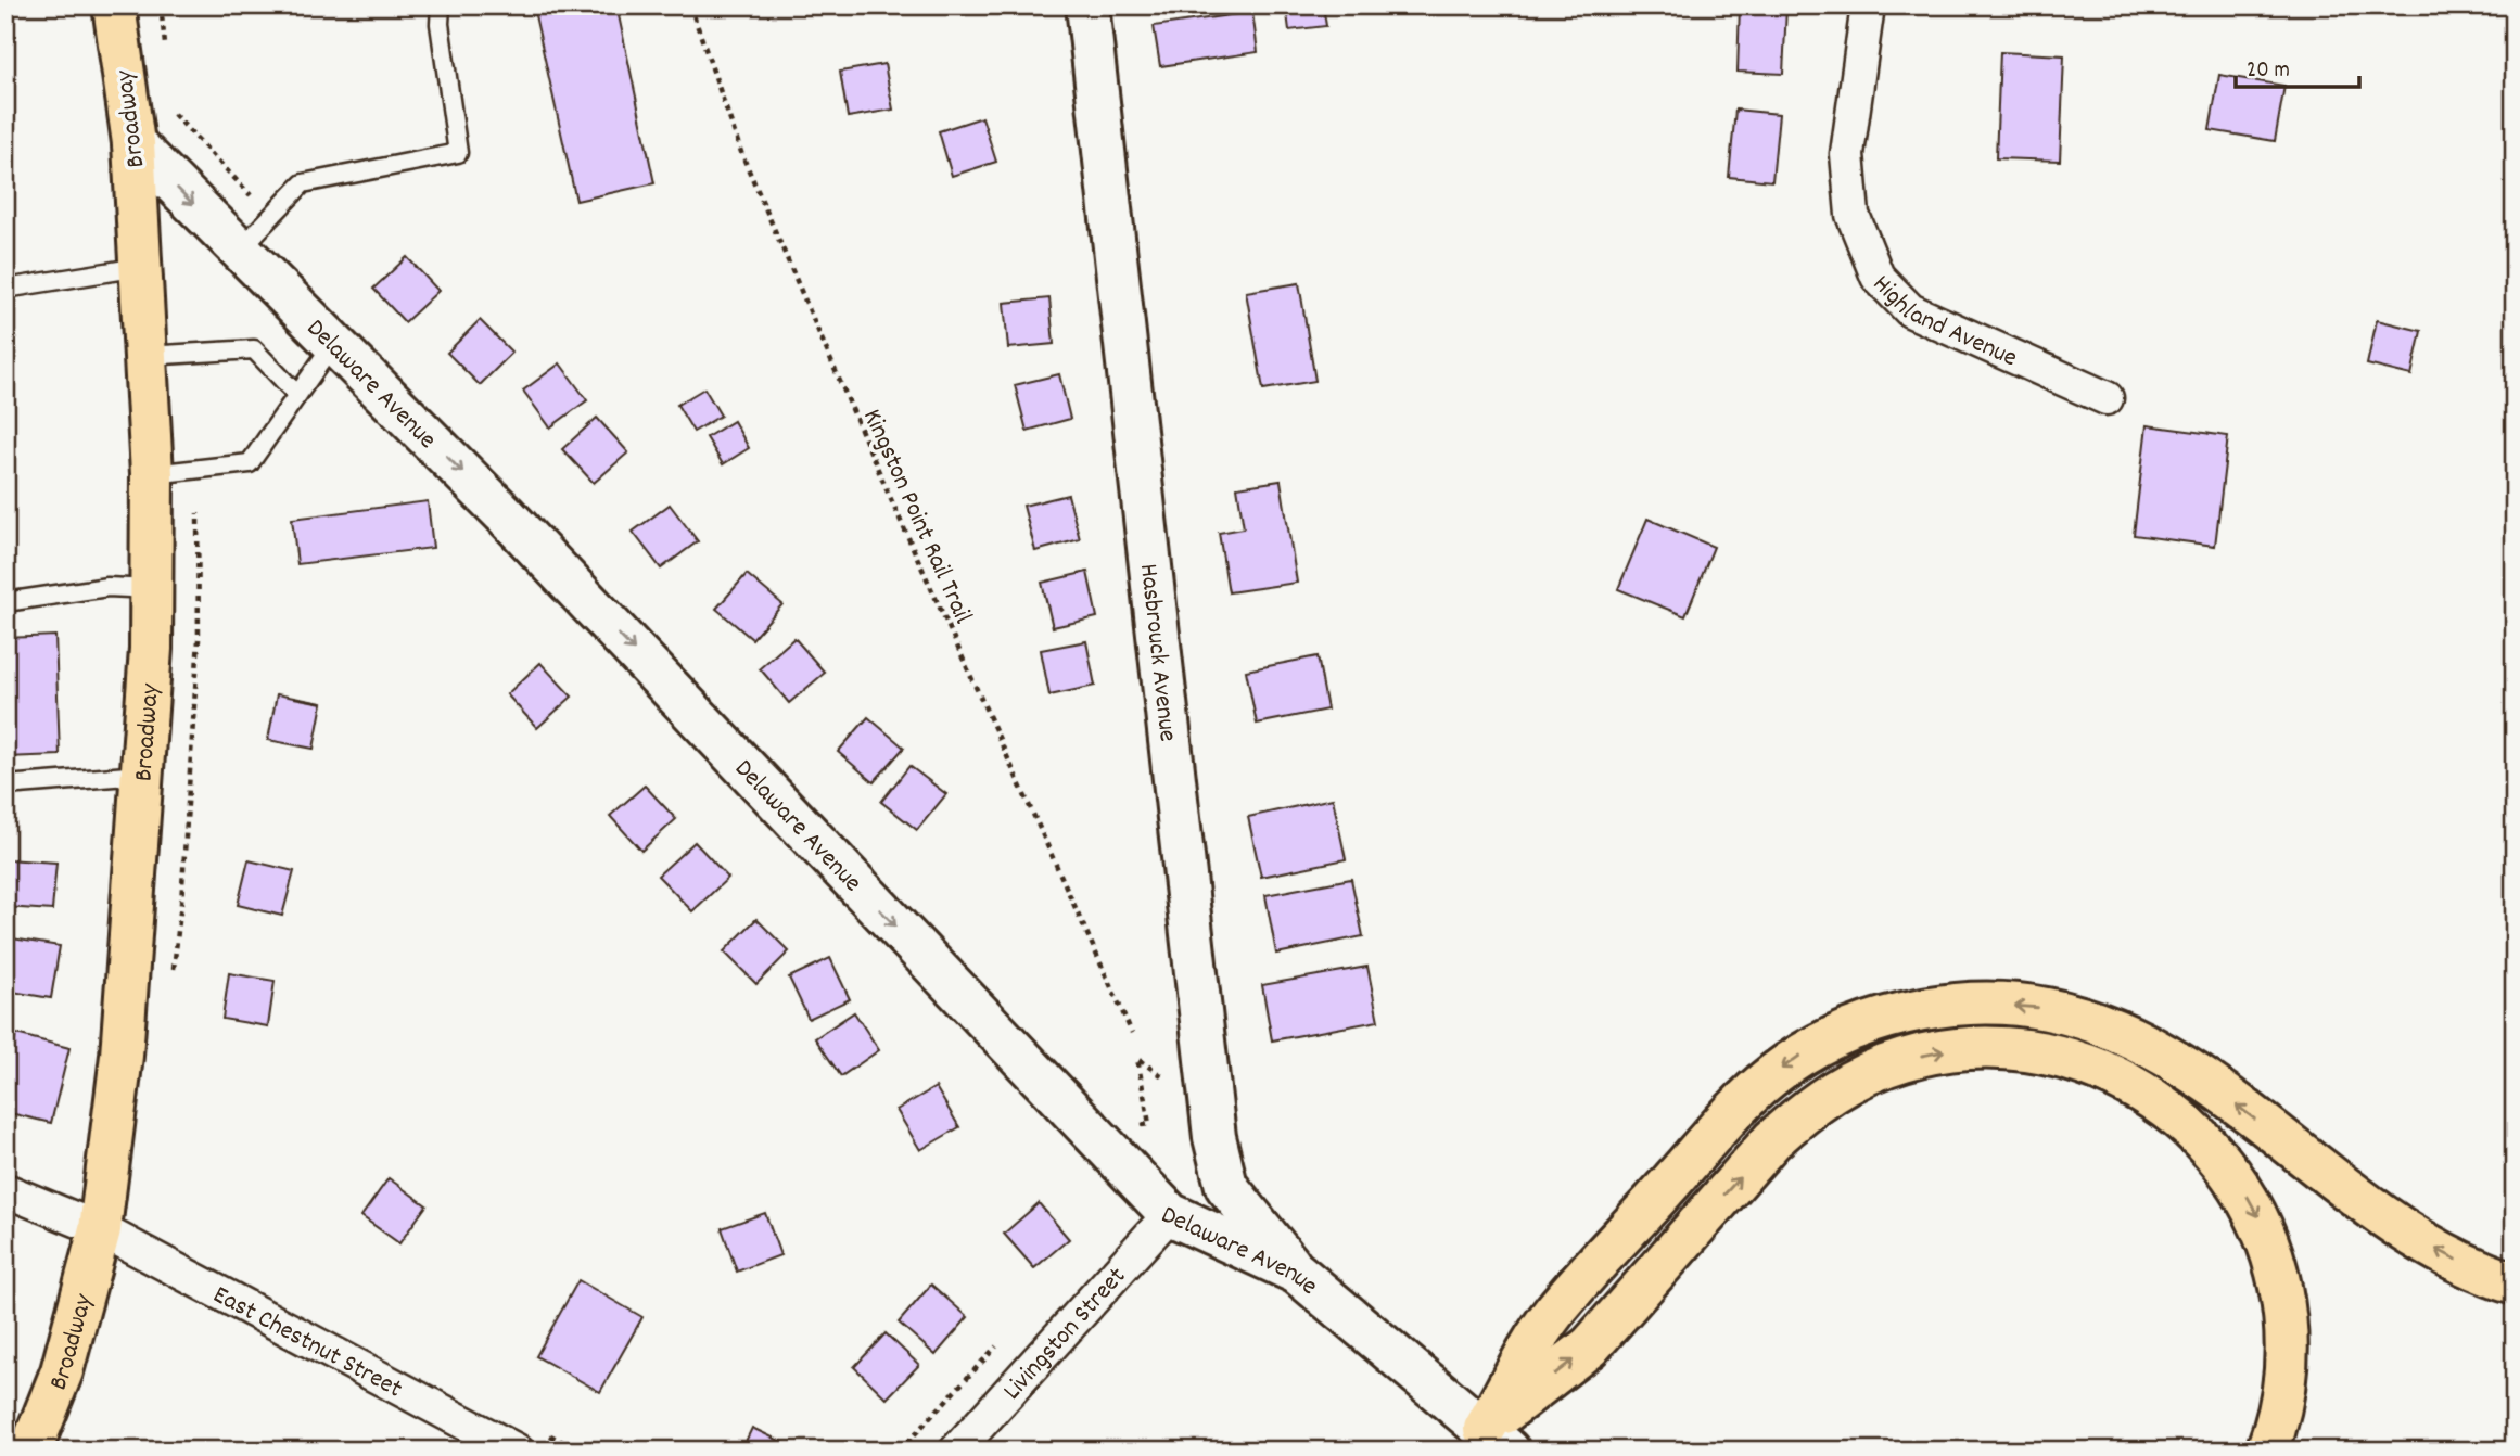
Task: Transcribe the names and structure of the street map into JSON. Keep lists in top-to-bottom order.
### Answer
{
  "streets": {
    "main road": ["Broadway", "Delaware Avenue", "Hasbrouck Avenue"],
    "street": ["Highland Avenue", "Livingston Street", "East Chestnut Street"],
    "path": ["Kingston Point Rail Trail"]
  },
  "crossings": [
    ["Broadway", "Delaware Avenue"],
    ["Broadway", "East Chestnut Street"],
    ["Delaware Avenue", "Hasbrouck Avenue"],
    ["Delaware Avenue", "Livingston Street"]
  ],
  "one_way": ["Delaware Avenue"],
  "scale_bar": "20 m"
}
